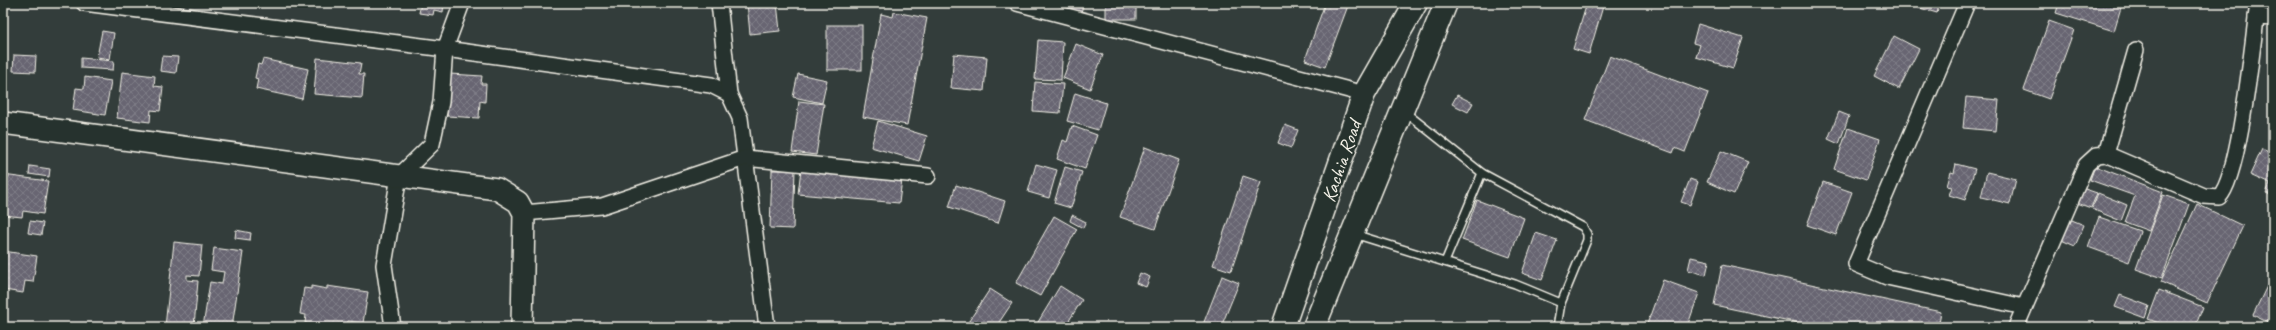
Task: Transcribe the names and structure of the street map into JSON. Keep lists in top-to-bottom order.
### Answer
{
  "streets": {
    "highway": ["Kachia Road"]
  }
}
